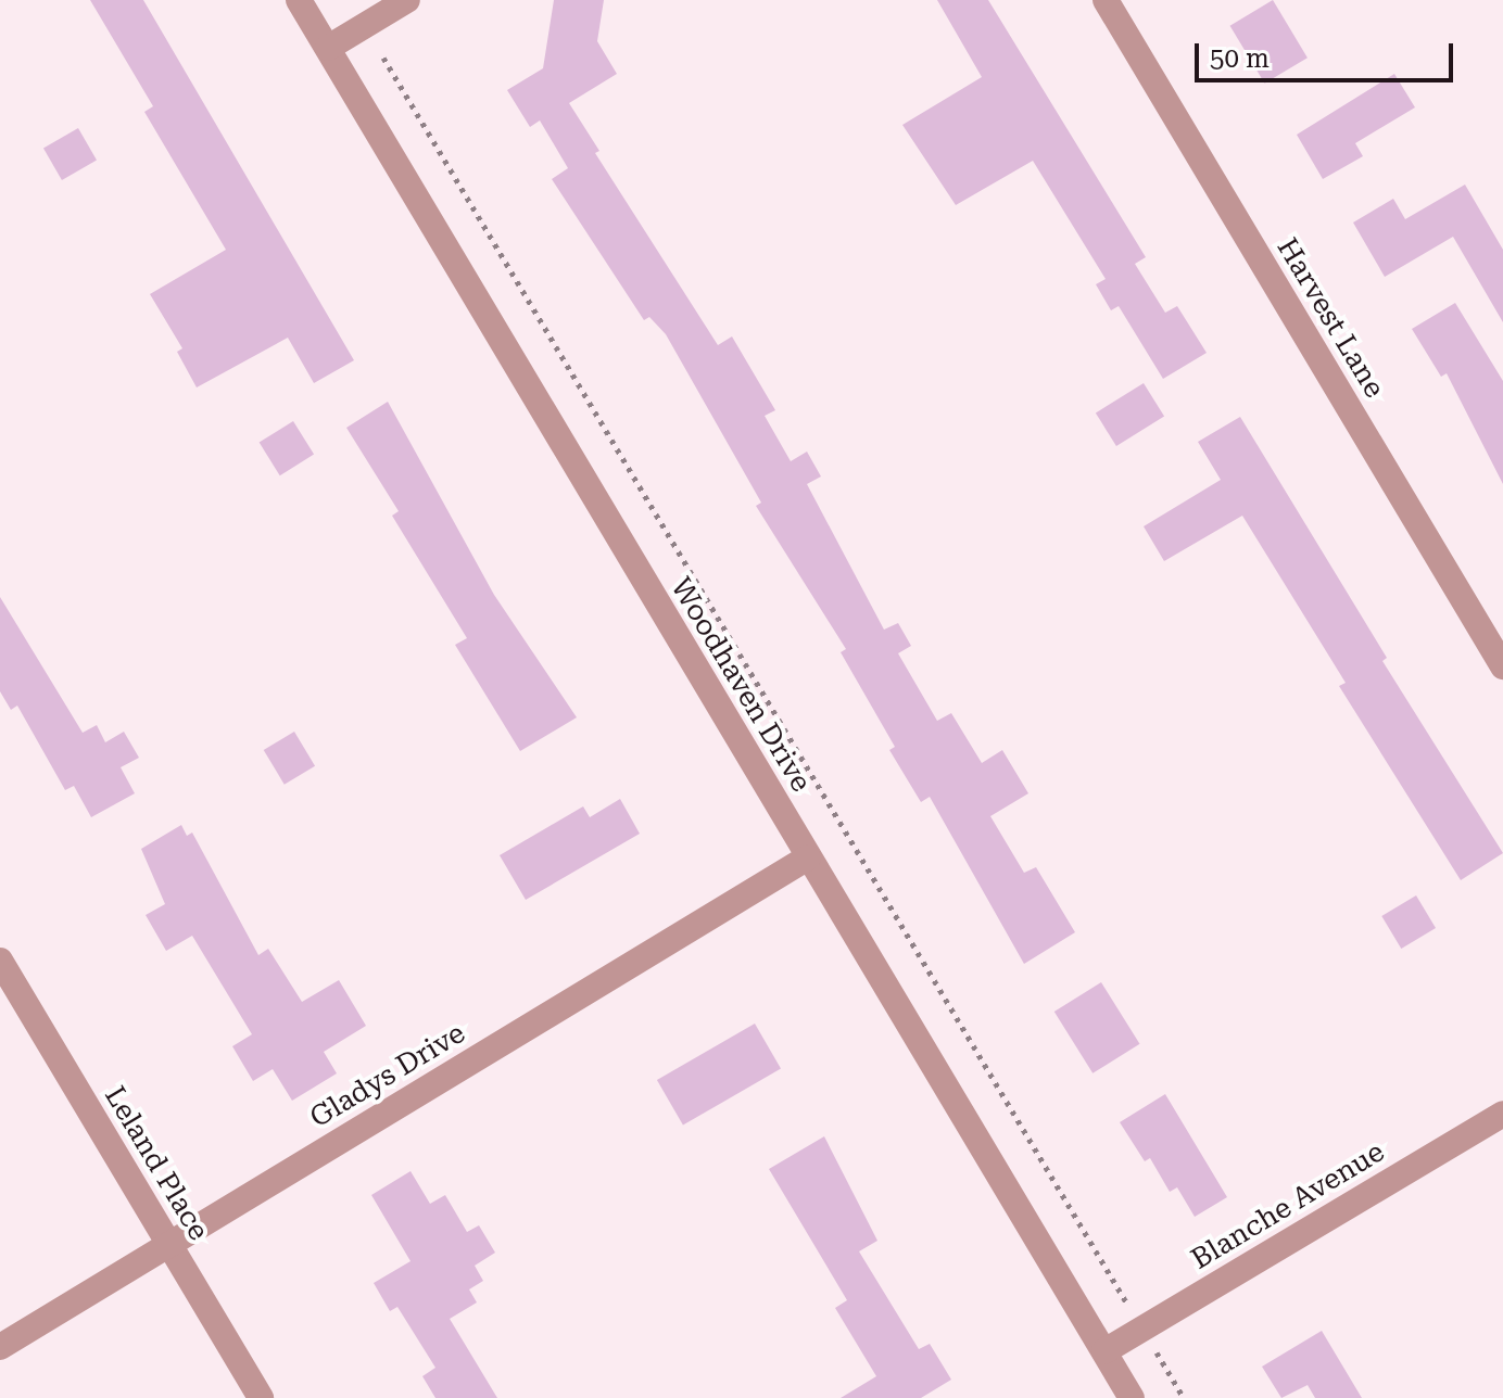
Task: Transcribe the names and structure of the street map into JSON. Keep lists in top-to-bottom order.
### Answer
{
  "streets": {
    "street": [
      "Harvest Lane",
      "Woodhaven Drive",
      "Gladys Drive",
      "Leland Place",
      "Blanche Avenue"
    ]
  },
  "crossings": [
    ["Woodhaven Drive", "Gladys Drive"],
    ["Woodhaven Drive", "Blanche Avenue"],
    ["Gladys Drive", "Leland Place"]
  ],
  "scale_bar": "50 m"
}
